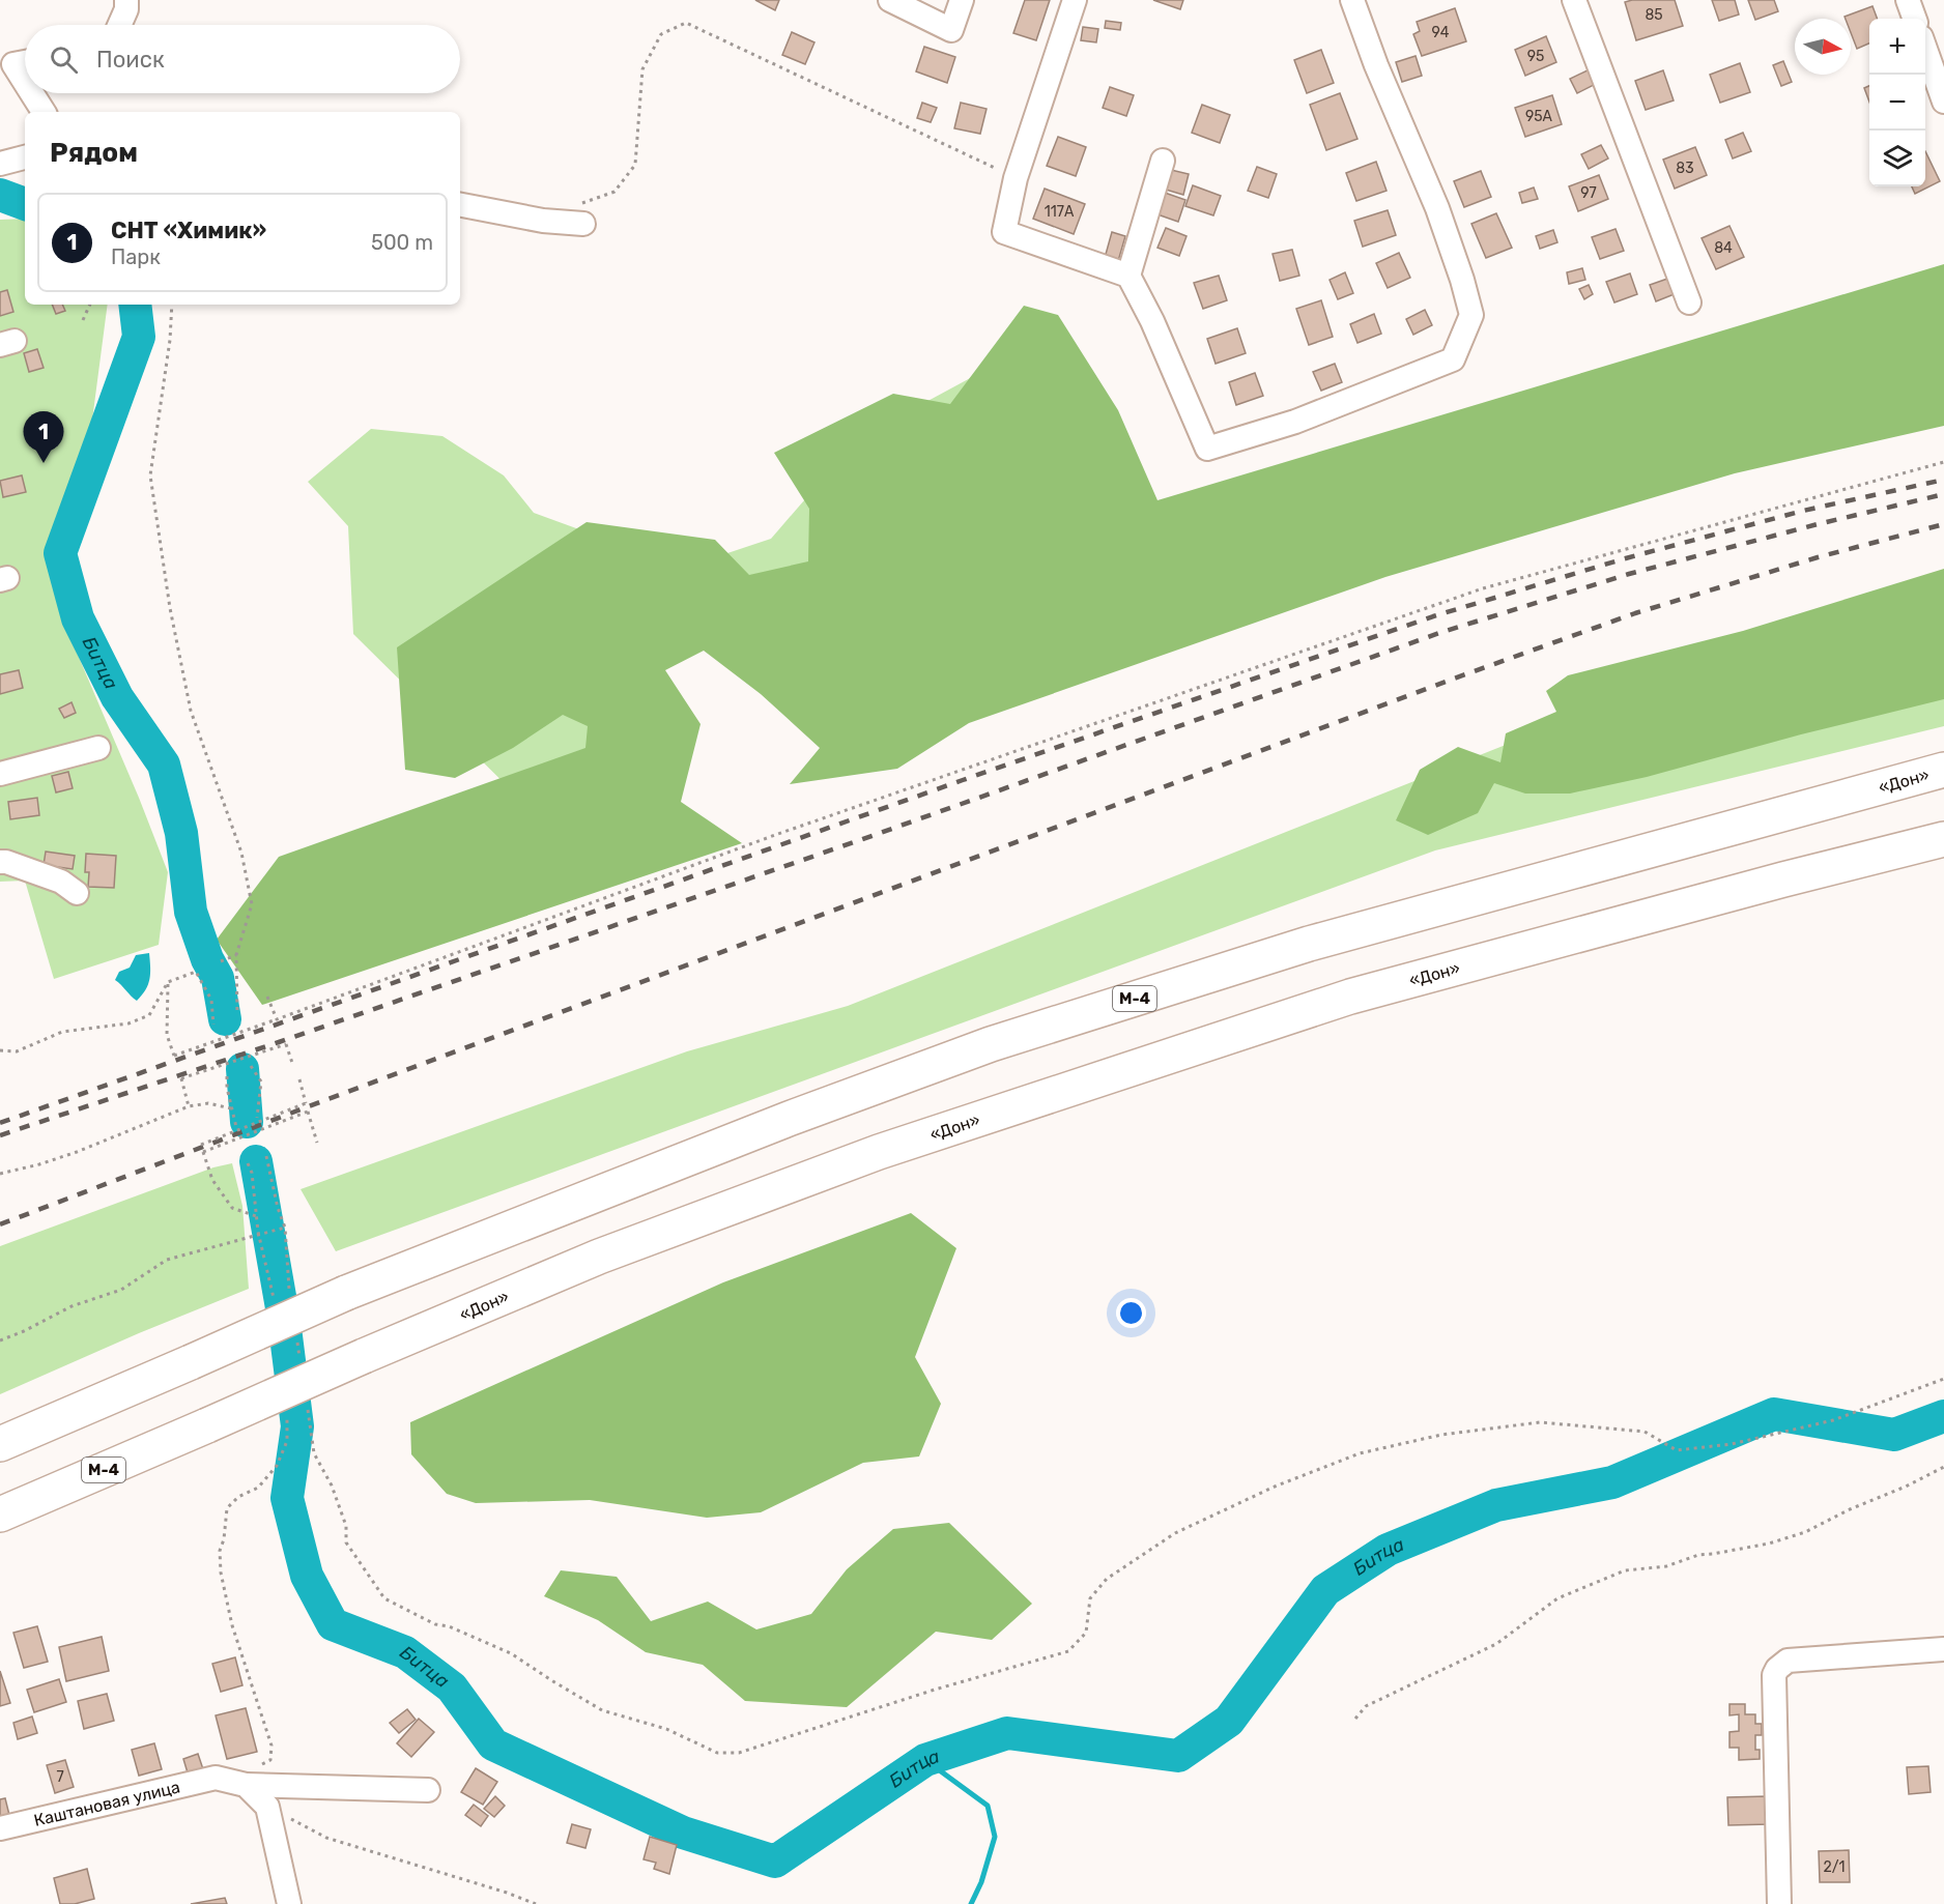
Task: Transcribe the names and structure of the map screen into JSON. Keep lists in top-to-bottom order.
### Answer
{
  "streets": {
    "highway": ["«Дон»", "М-4"],
    "street": ["Каштановая улица"]
  },
  "water": ["Битца"],
  "house_numbers": [
    "85",
    "94",
    "95",
    "95А",
    "83",
    "97",
    "117А",
    "84",
    "7",
    "2/1"
  ],
  "north": "right",
  "page": {
    "map_buttons": ["+", "−"],
    "search": "Поиск",
    "heading": "Рядом",
    "list": [
      {
        "mark": "1",
        "name": "СНТ «Химик»",
        "note": "Парк",
        "value": "500 m"
      }
    ],
    "pins": "1"
  }
}
